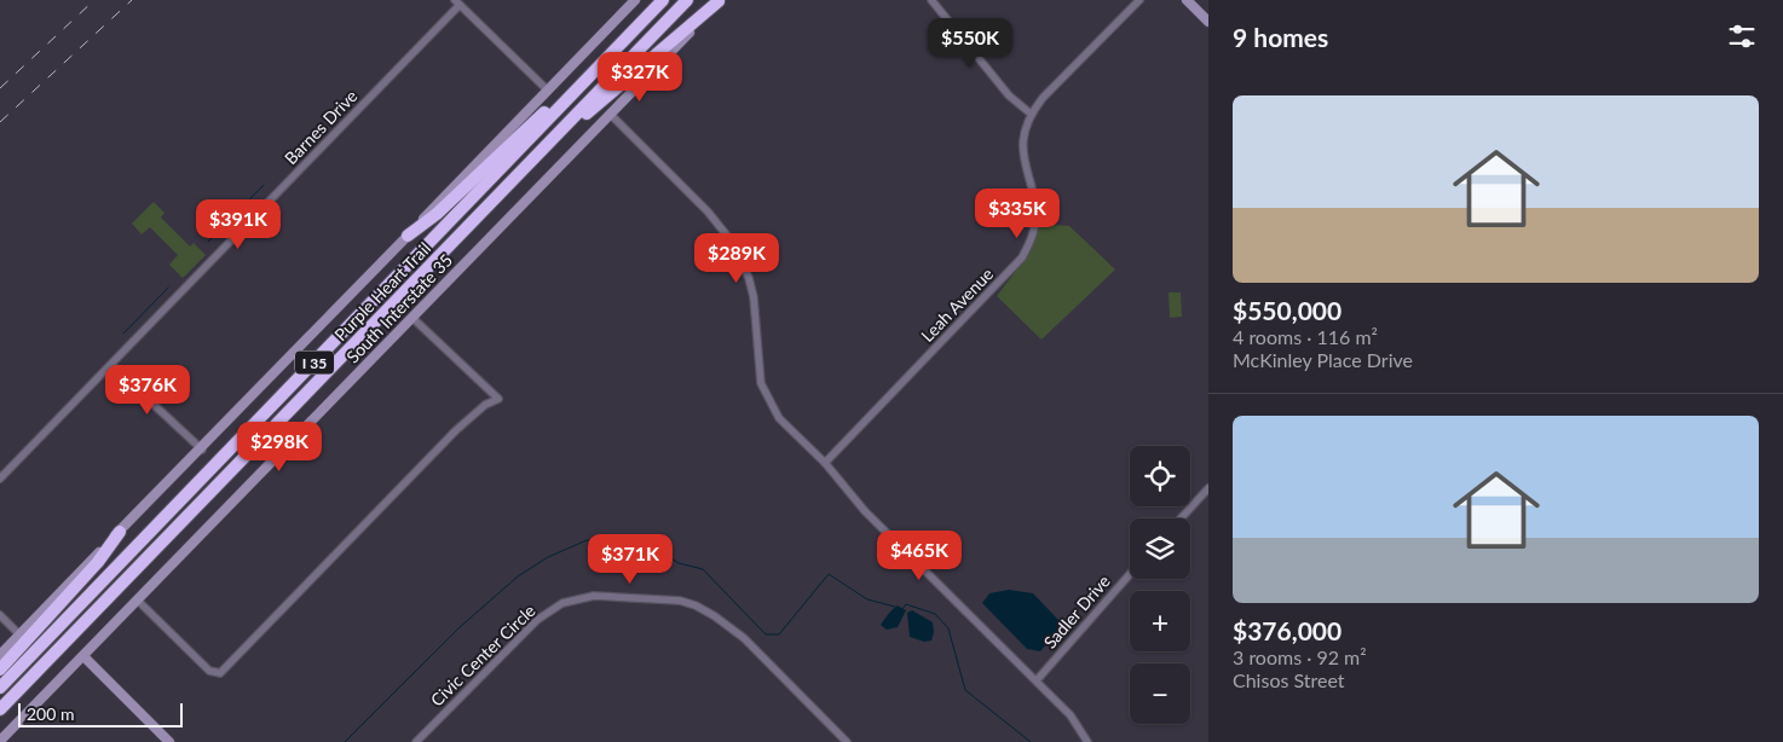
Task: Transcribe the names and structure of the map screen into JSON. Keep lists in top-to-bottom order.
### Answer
{
  "streets": {
    "highway": ["Purple Heart Trail", "I 35"],
    "main road": ["South Interstate 35"],
    "street": [
      "Barnes Drive",
      "Leah Avenue",
      "Sadler Drive",
      "Civic Center Circle"
    ]
  },
  "scale_bar": "200 m",
  "page": {
    "heading": "9 homes",
    "price": [
      "$550K",
      "$327K",
      "$335K",
      "$391K",
      "$289K",
      "$376K",
      "$298K",
      "$465K",
      "$371K"
    ],
    "list": [
      {
        "name": "$550,000",
        "note": "4 rooms · 116 m² · McKinley Place Drive"
      },
      {
        "name": "$376,000",
        "note": "3 rooms · 92 m² · Chisos Street"
      }
    ],
    "map_buttons": ["+", "−"],
    "scale": "200 m"
  }
}
